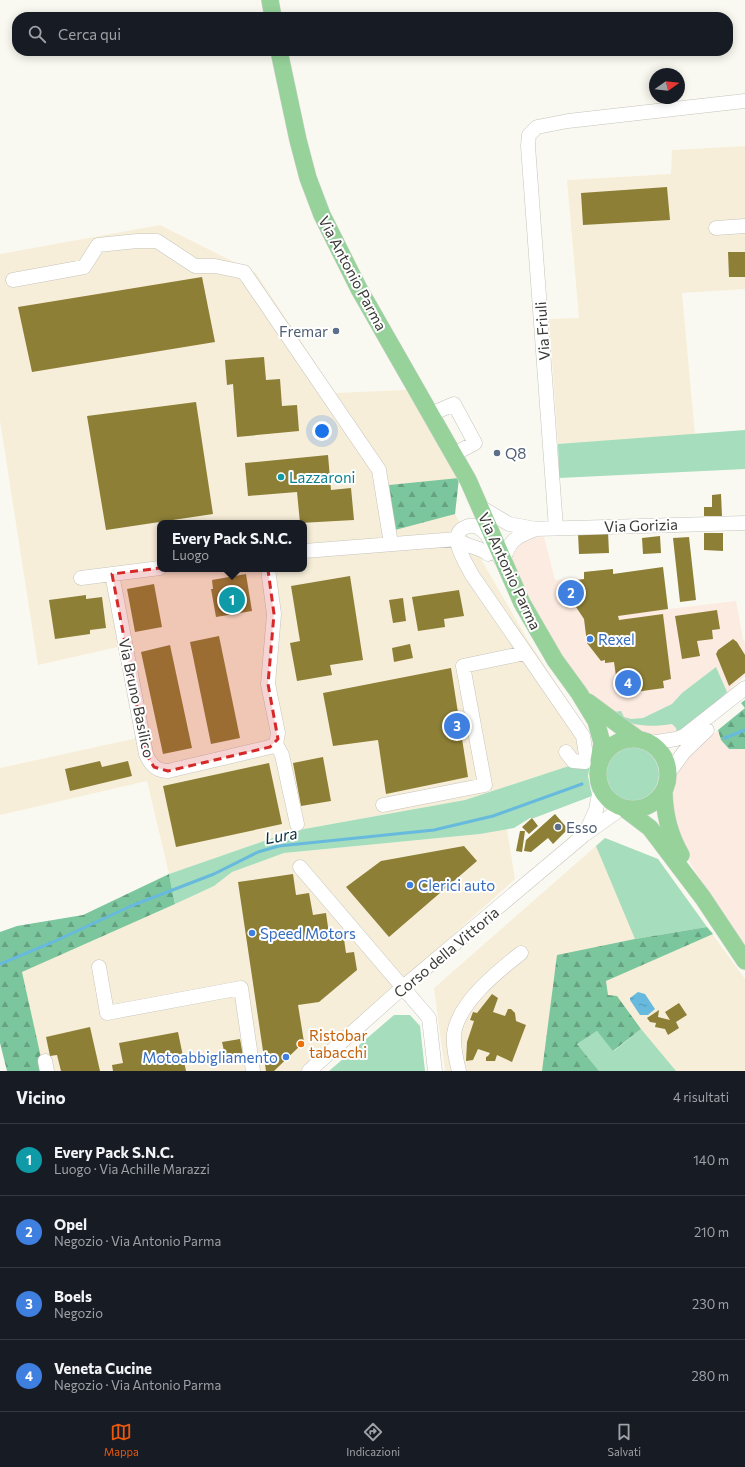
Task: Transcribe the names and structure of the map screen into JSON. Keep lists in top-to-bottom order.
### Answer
{
  "streets": {
    "main road": ["Via Antonio Parma"],
    "street": [
      "Via Friuli",
      "Via Gorizia",
      "Via Bruno Basilico",
      "Corso della Vittoria"
    ]
  },
  "crossings": [
    ["Via Antonio Parma", "Via Gorizia"],
    ["Via Antonio Parma", "Corso della Vittoria"],
    ["Via Friuli", "Via Gorizia"]
  ],
  "water": ["Lura"],
  "places": [
    "Fremar",
    "Q8",
    "Lazzaroni",
    "Rexel",
    "Esso",
    "Clerici auto",
    "Speed Motors",
    "Ristobar tabacchi",
    "Motoabbigliamento"
  ],
  "north": "right",
  "page": {
    "search": "Cerca qui",
    "popup": ["Every Pack S.N.C.", "Luogo"],
    "pins": [
      "2",
      "1",
      "4",
      "3"
    ],
    "heading": ["Vicino", "4 risultati"],
    "list": [
      {
        "mark": "1",
        "name": "Every Pack S.N.C.",
        "note": "Luogo · Via Achille Marazzi",
        "value": "140 m"
      },
      {
        "mark": "2",
        "name": "Opel",
        "note": "Negozio · Via Antonio Parma",
        "value": "210 m"
      },
      {
        "mark": "3",
        "name": "Boels",
        "note": "Negozio",
        "value": "230 m"
      },
      {
        "mark": "4",
        "name": "Veneta Cucine",
        "note": "Negozio · Via Antonio Parma",
        "value": "280 m"
      }
    ],
    "nav": ["Mappa", "Indicazioni", "Salvati"]
  }
}
